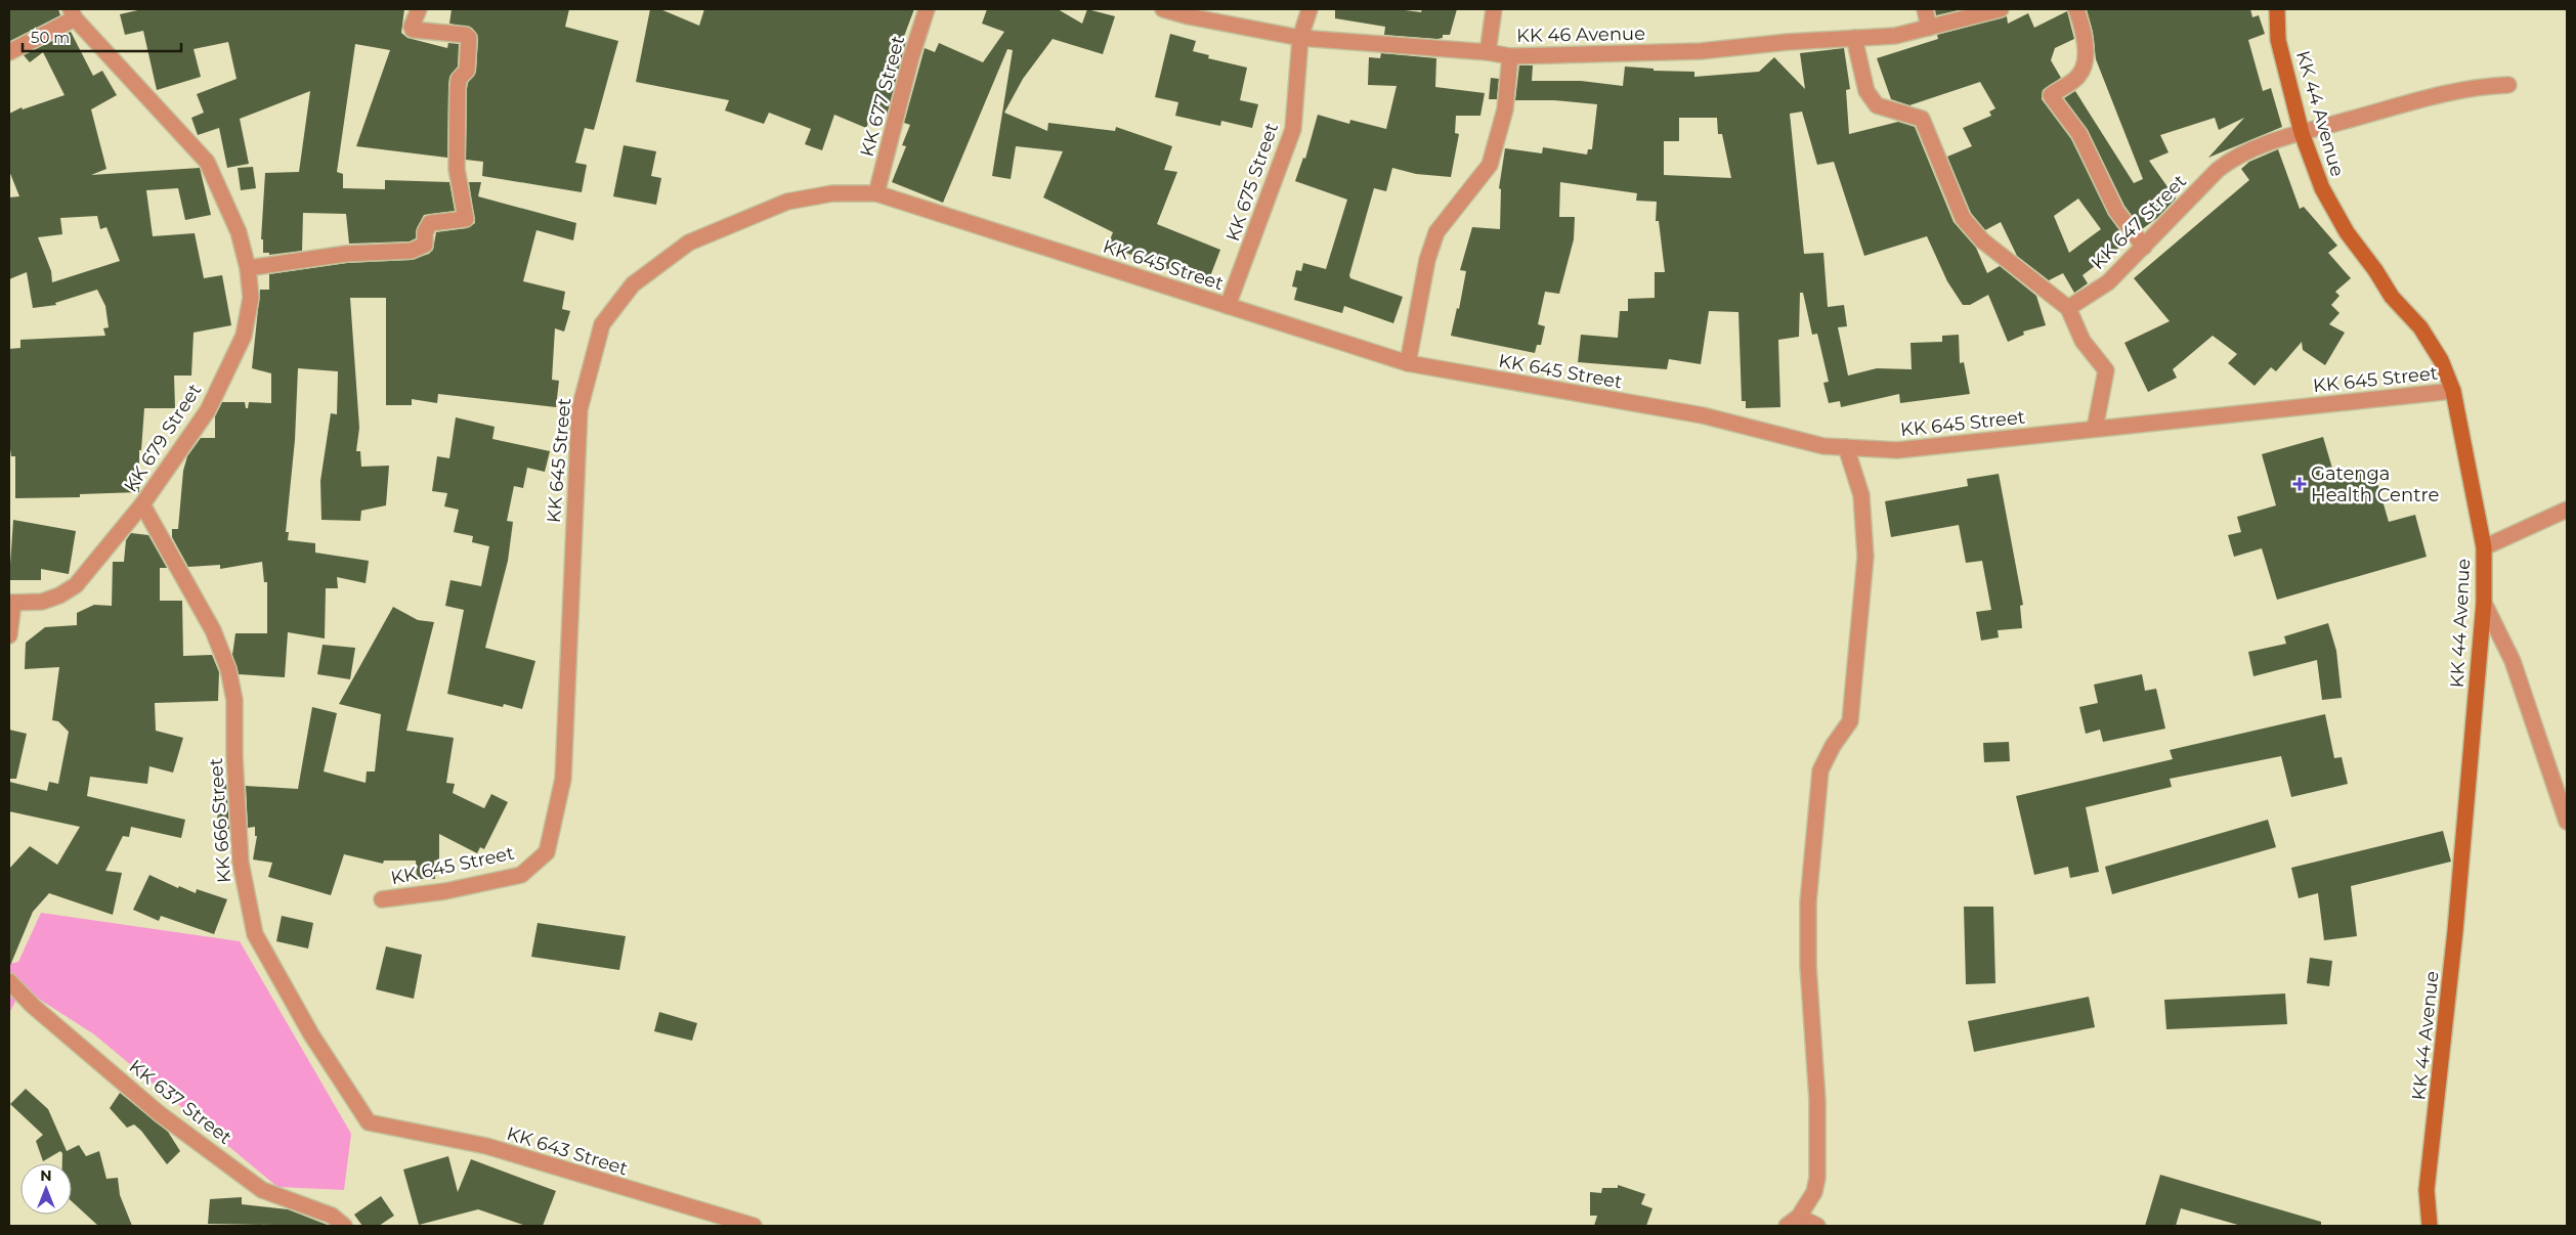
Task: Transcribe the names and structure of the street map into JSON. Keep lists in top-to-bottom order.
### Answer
{
  "streets": {
    "main road": ["KK 44 Avenue"],
    "street": [
      "KK 46 Avenue",
      "KK 677 Street",
      "KK 675 Street",
      "KK 647 Street",
      "KK 645 Street",
      "KK 679 Street",
      "KK 666 Street",
      "KK 637 Street",
      "KK 643 Street"
    ]
  },
  "crossings": [
    ["KK 46 Avenue", "KK 675 Street"],
    ["KK 677 Street", "KK 645 Street"],
    ["KK 44 Avenue", "KK 647 Street"],
    ["KK 44 Avenue", "KK 645 Street"],
    ["KK 675 Street", "KK 645 Street"],
    ["KK 679 Street", "KK 666 Street"],
    ["KK 666 Street", "KK 643 Street"]
  ],
  "places": {
    "health": ["Gatenga Health Centre"]
  },
  "scale_bar": "50 m",
  "north": "top"
}
